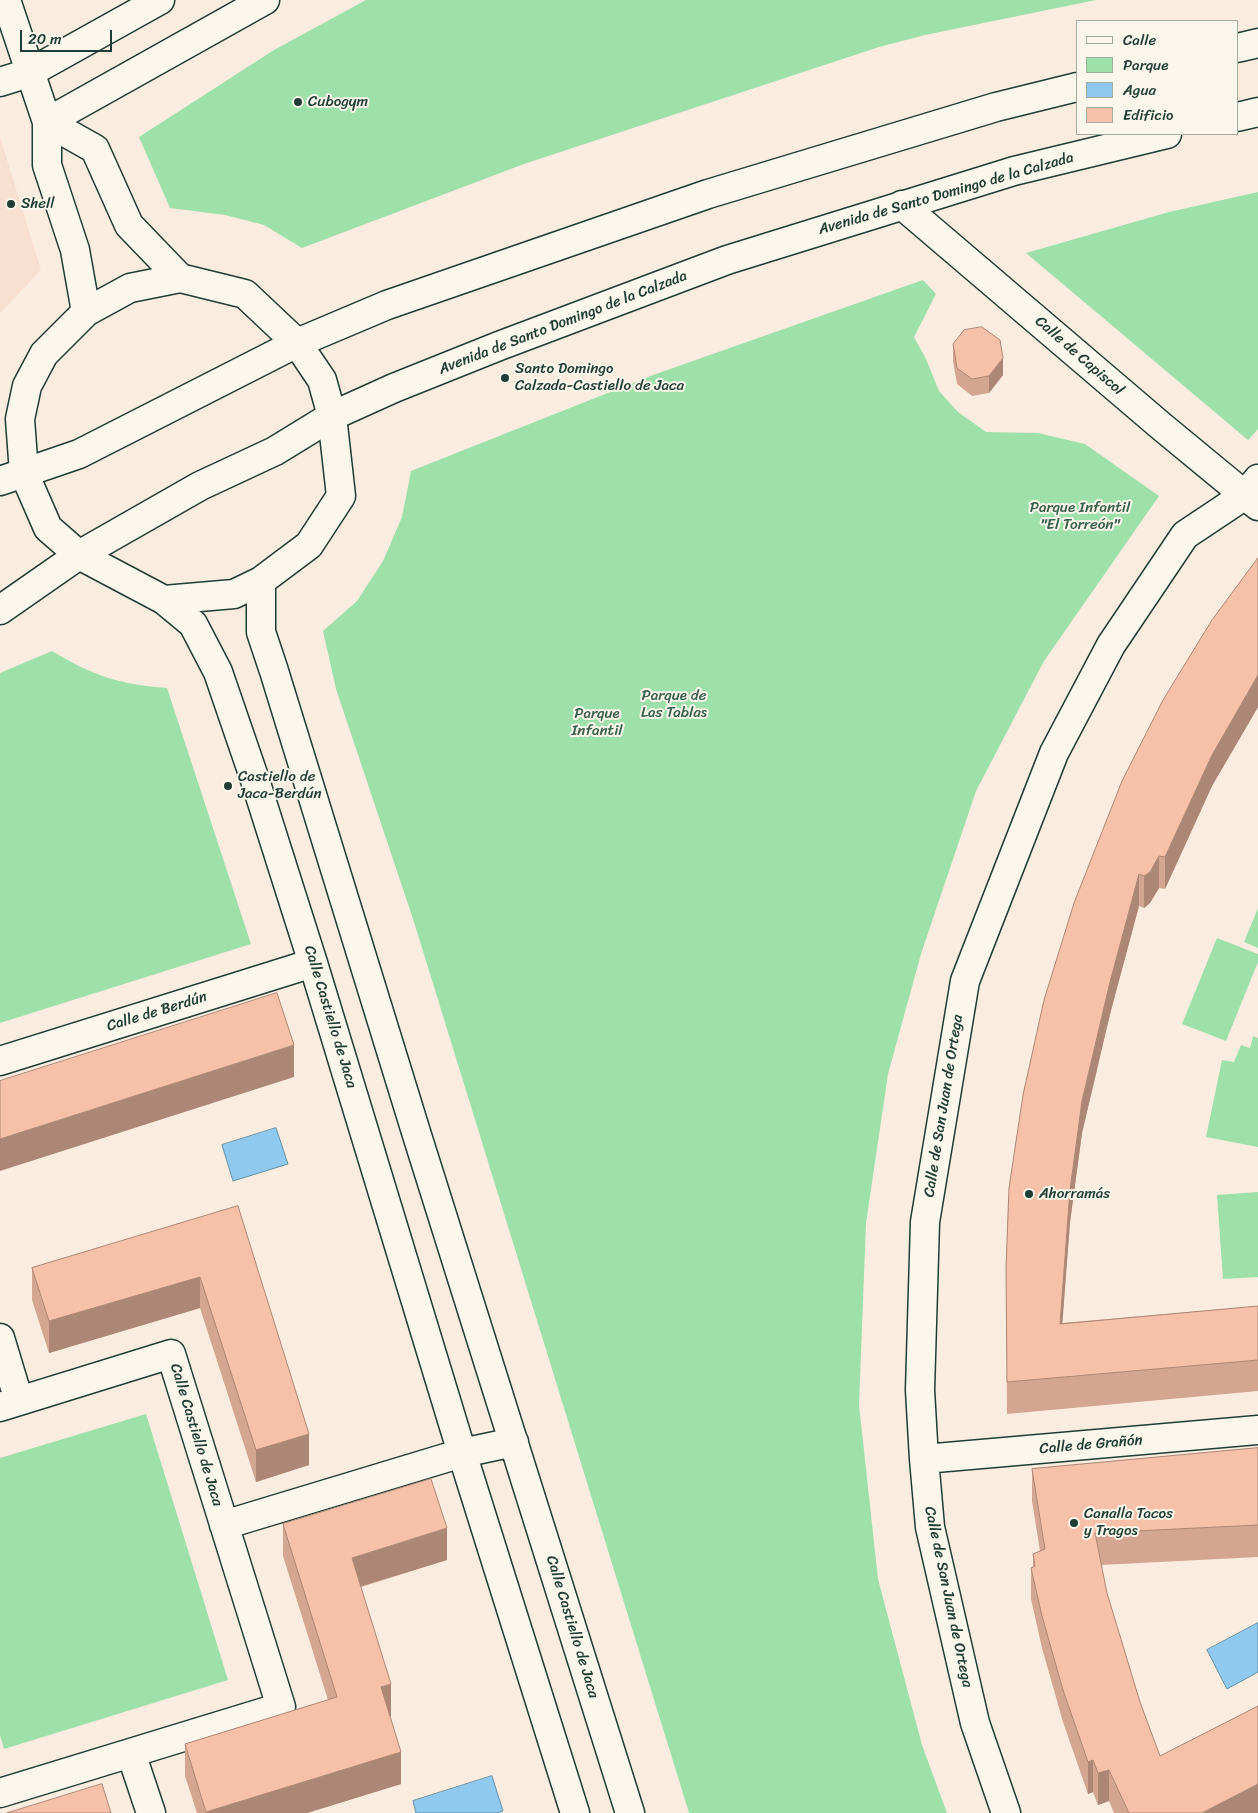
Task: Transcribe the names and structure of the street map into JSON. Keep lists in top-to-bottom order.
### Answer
{
  "streets": {
    "street": [
      "Avenida de Santo Domingo de la Calzada",
      "Calle de Capiscol",
      "Calle de Berdún",
      "Calle Castiello de Jaca",
      "Calle de San Juan de Ortega",
      "Calle de Grañón"
    ]
  },
  "crossings": [
    ["Avenida de Santo Domingo de la Calzada", "Calle de Capiscol"],
    ["Avenida de Santo Domingo de la Calzada", "Calle Castiello de Jaca"],
    ["Calle de Capiscol", "Calle de San Juan de Ortega"],
    ["Calle de Berdún", "Calle Castiello de Jaca"],
    ["Calle de San Juan de Ortega", "Calle de Grañón"]
  ],
  "parks": ["Parque Infantil \"El Torreón\"", "Parque de Las Tablas", "Parque Infantil"],
  "places": [
    "Cubogym",
    "Shell",
    "Santo Domingo Calzada-Castiello de Jaca",
    "Castiello de Jaca-Berdún",
    "Ahorramás",
    "Canalla Tacos y Tragos"
  ],
  "legend": [
    "Calle",
    "Parque",
    "Agua",
    "Edificio"
  ],
  "scale_bar": "20 m"
}
